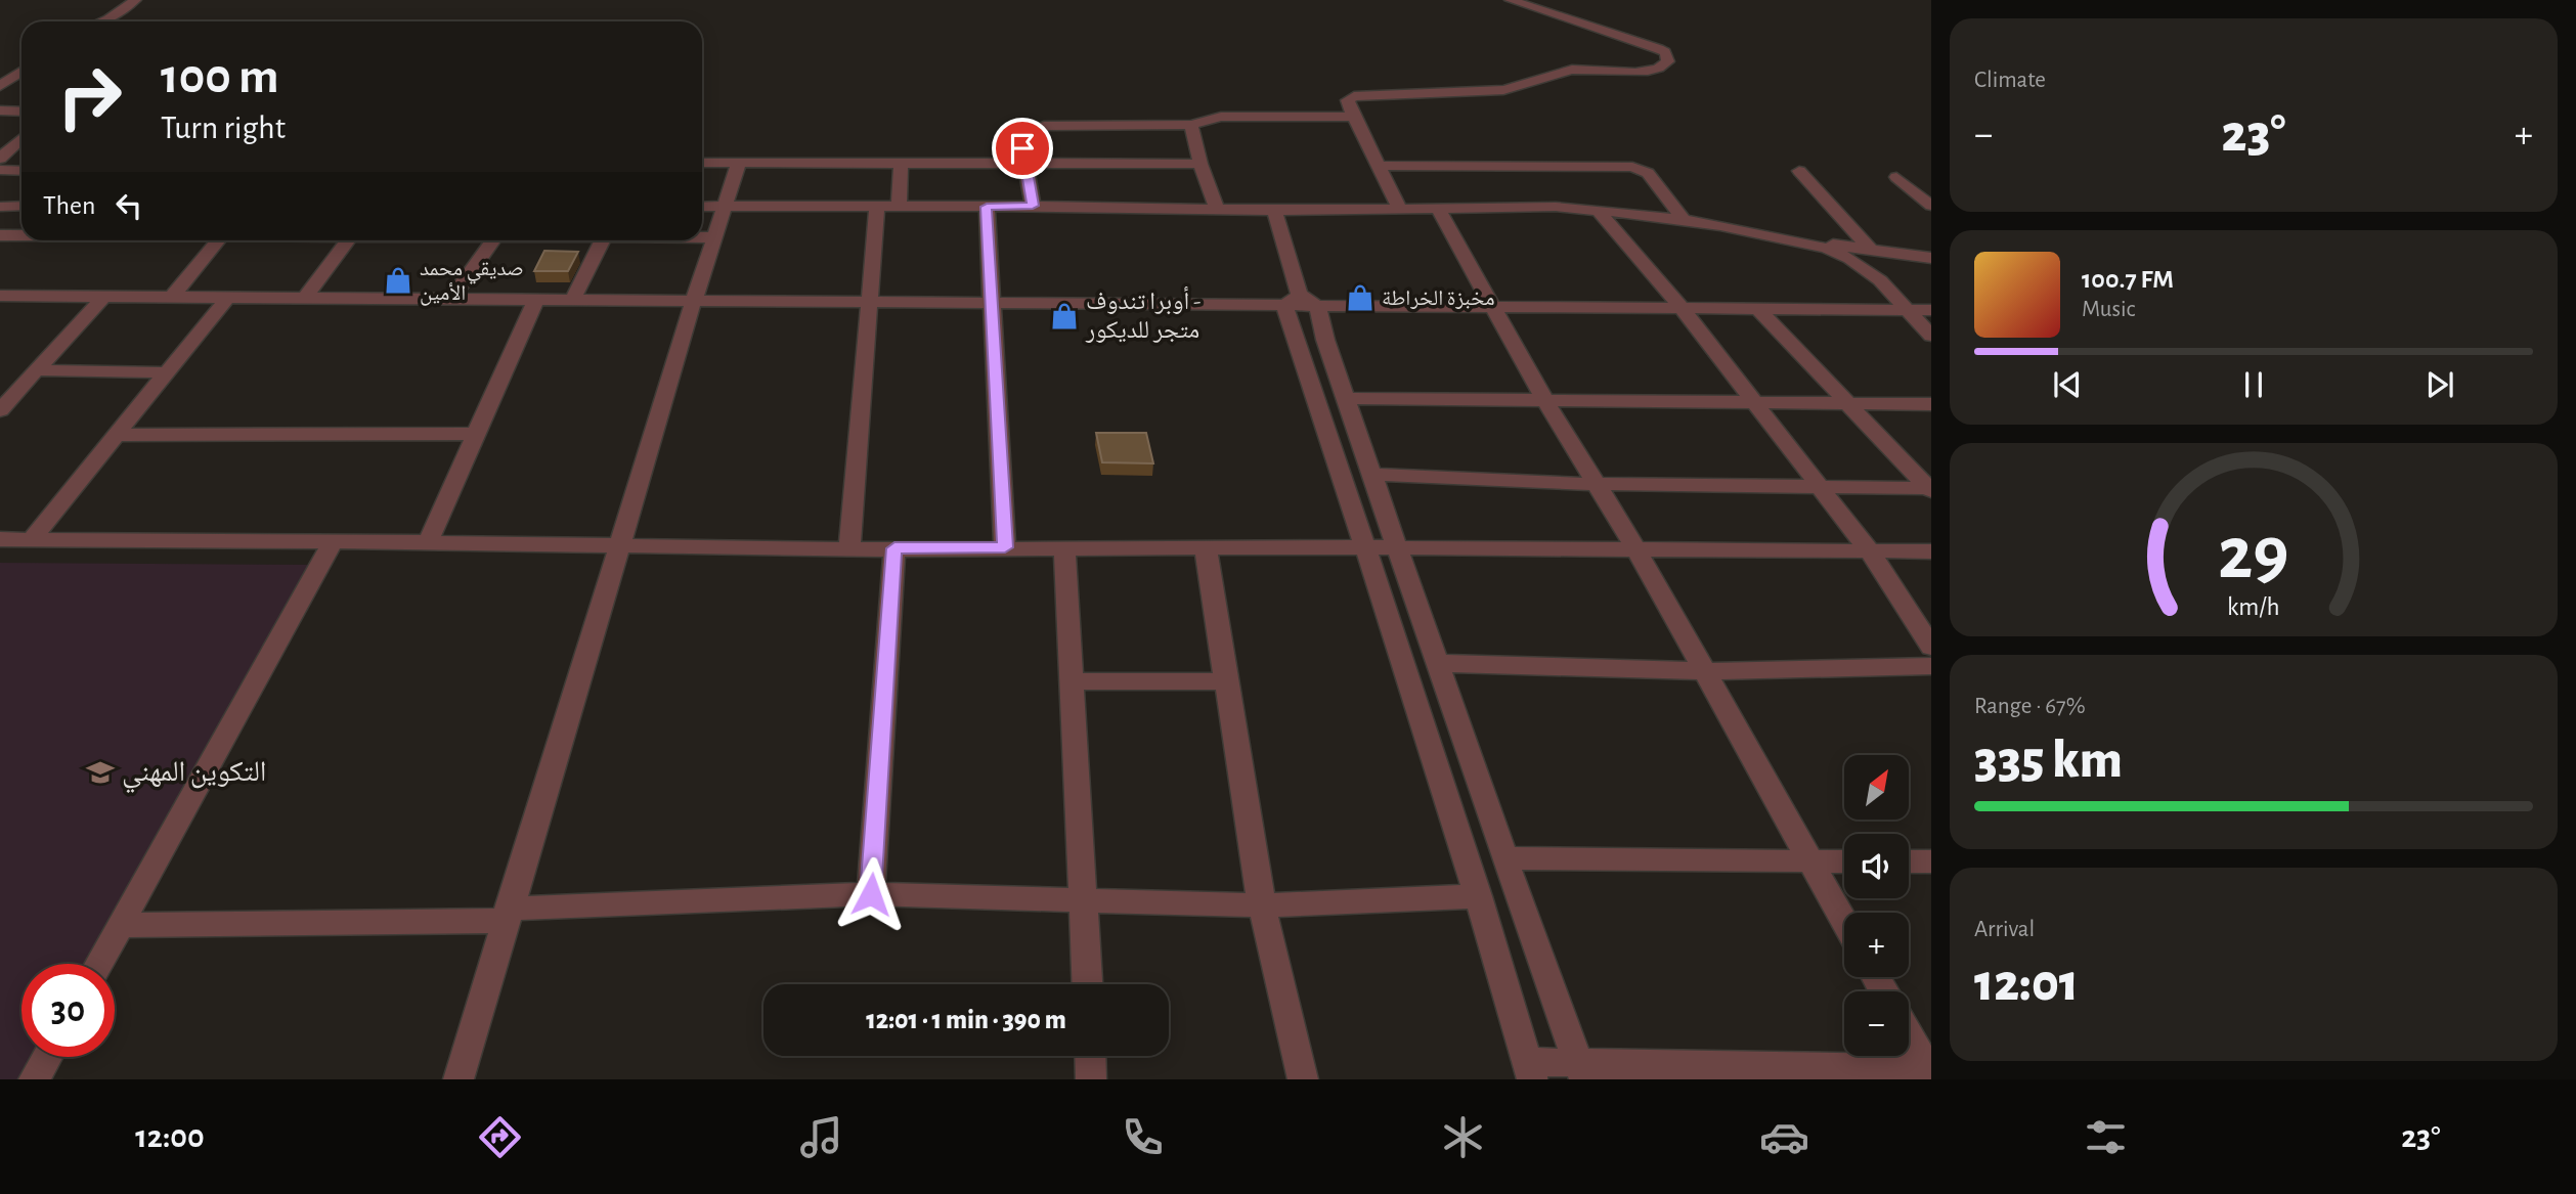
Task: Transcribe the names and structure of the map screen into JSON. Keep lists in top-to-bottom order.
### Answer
{
  "places": {
    "shop": ["صديقي محمد الأمين", "مخبزة الخراطة", "أوبرا تندوف - متجر للديكور"],
    "school or university": ["التكوين المهني"]
  },
  "north": "top right",
  "page": {
    "tile": [
      "Climate",
      ["Range · 67%", "335 km"],
      ["Arrival", "12:01"]
    ],
    "turn": ["100 m", "Turn right"],
    "heat": ["−", "23°", "+"],
    "then": "Then",
    "song": ["100.7 FM", "Music"],
    "map_buttons": ["+", "−"],
    "limit": "30",
    "trip": "12:01 · 1 min · 390 m",
    "tabs": ["12:00", "23°"],
    "gauge": ["29", "km/h"]
  }
}
